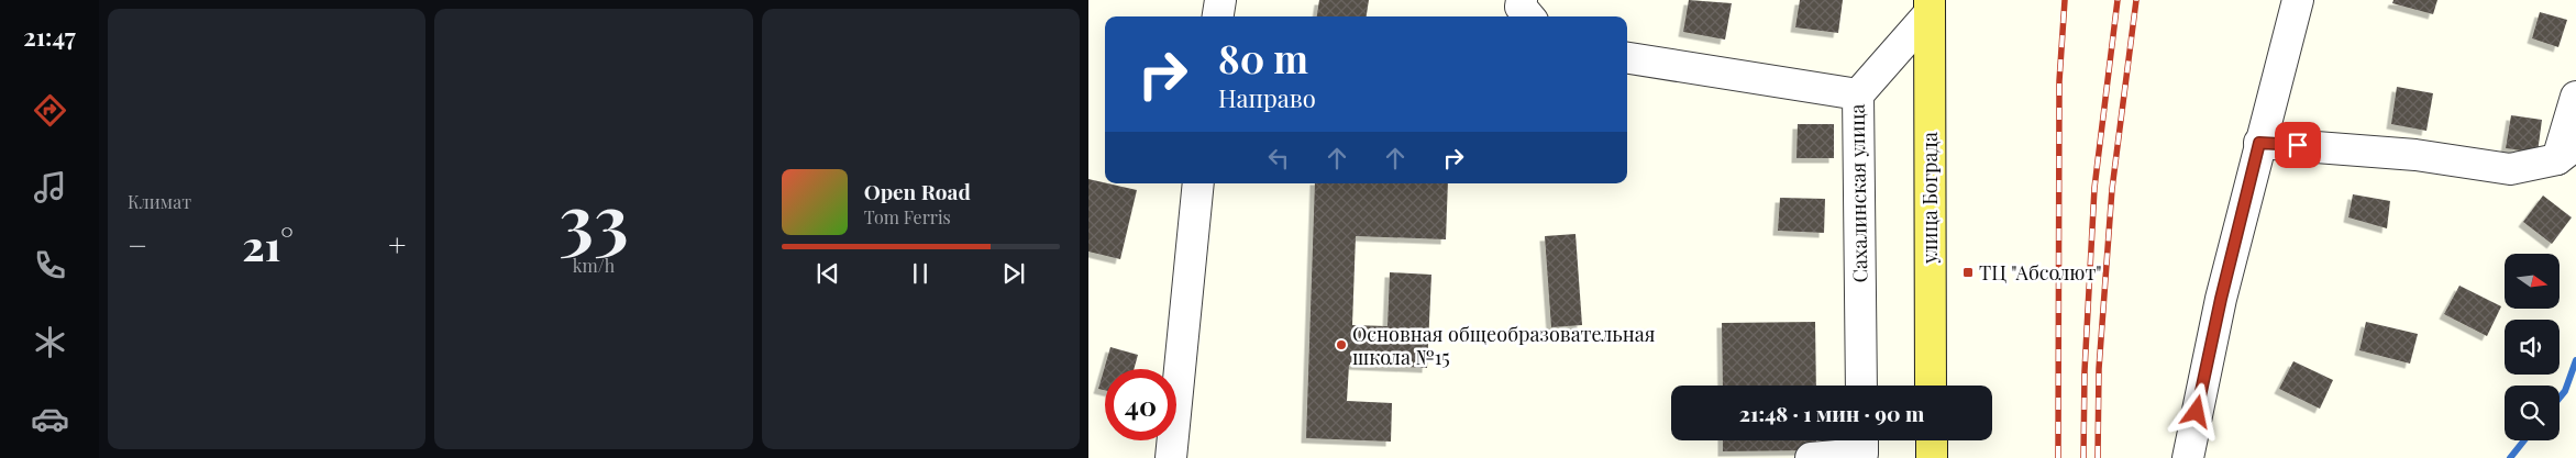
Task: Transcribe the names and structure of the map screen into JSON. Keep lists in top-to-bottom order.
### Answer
{
  "streets": {
    "main road": ["улица Бограда"],
    "street": ["Сахалинская улица"]
  },
  "places": {
    "transit": ["ТЦ \"Абсолют\""],
    "other": ["Основная общеобразовательная школа №15"]
  },
  "north": "right",
  "page": {
    "tabs": "21:47",
    "tile": [
      "Климат",
      ["33", "km/h"]
    ],
    "turn": ["80 m", "Направо"],
    "song": ["Open Road", "Tom Ferris"],
    "heat": ["−", "21°", "+"],
    "limit": "40",
    "trip": "21:48 · 1 мин · 90 m"
  }
}
